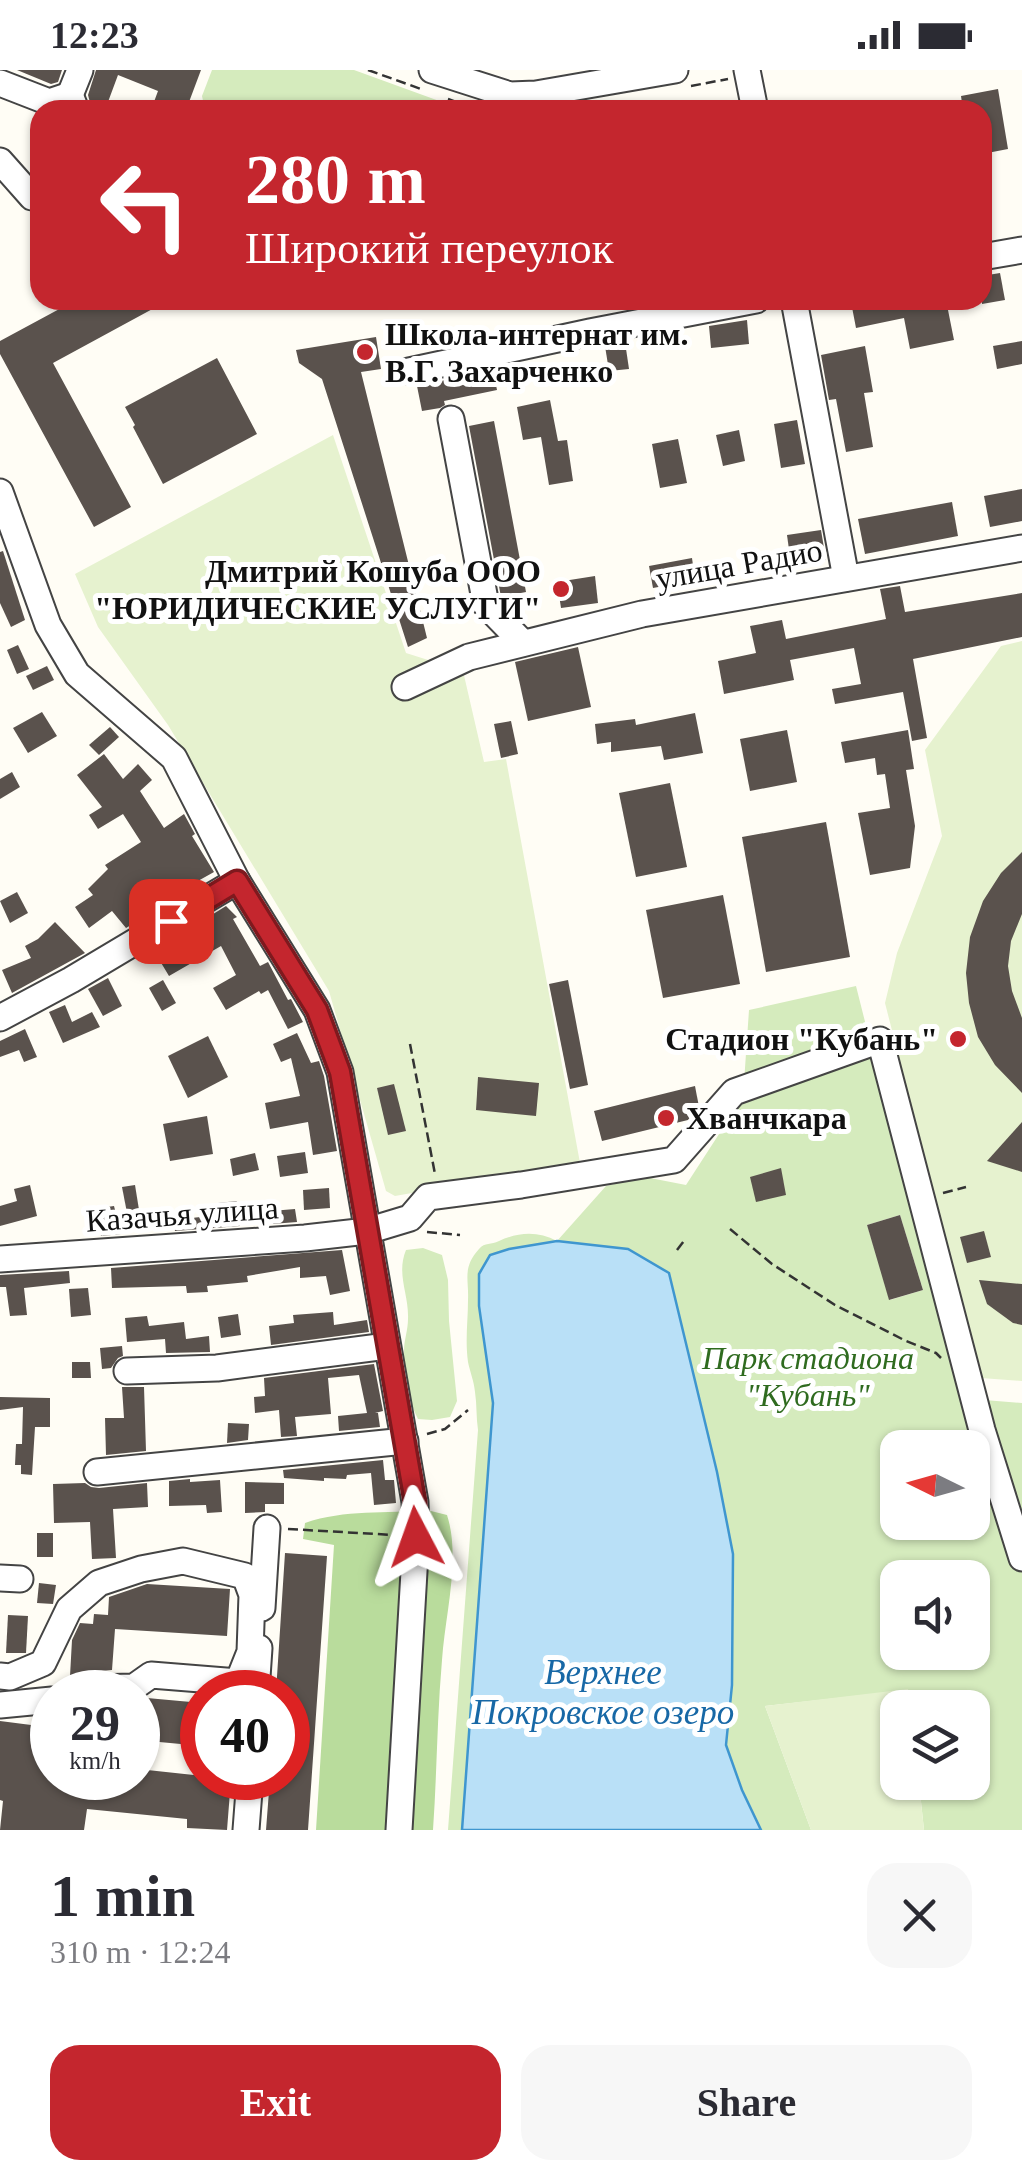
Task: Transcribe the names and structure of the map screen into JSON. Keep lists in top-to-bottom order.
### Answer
{
  "streets": {
    "street": ["улица Радио", "Казачья улица"]
  },
  "water": ["Верхнее Покровское озеро"],
  "parks": ["Парк стадиона \"Кубань\""],
  "places": [
    "Школа-интернат им. В.Г. Захарченко",
    "Дмитрий Кошуба ООО \"ЮРИДИЧЕСКИЕ УСЛУГИ\"",
    "Стадион \"Кубань\"",
    "Хванчкара"
  ],
  "north": "left",
  "page": {
    "status": "12:23",
    "turn": ["280 m", "Широкий переулок"],
    "speed": "29 km/h",
    "limit": "40",
    "heading": ["1 min", "310 m · 12:24"],
    "buttons": ["Exit", "Share"]
  }
}
